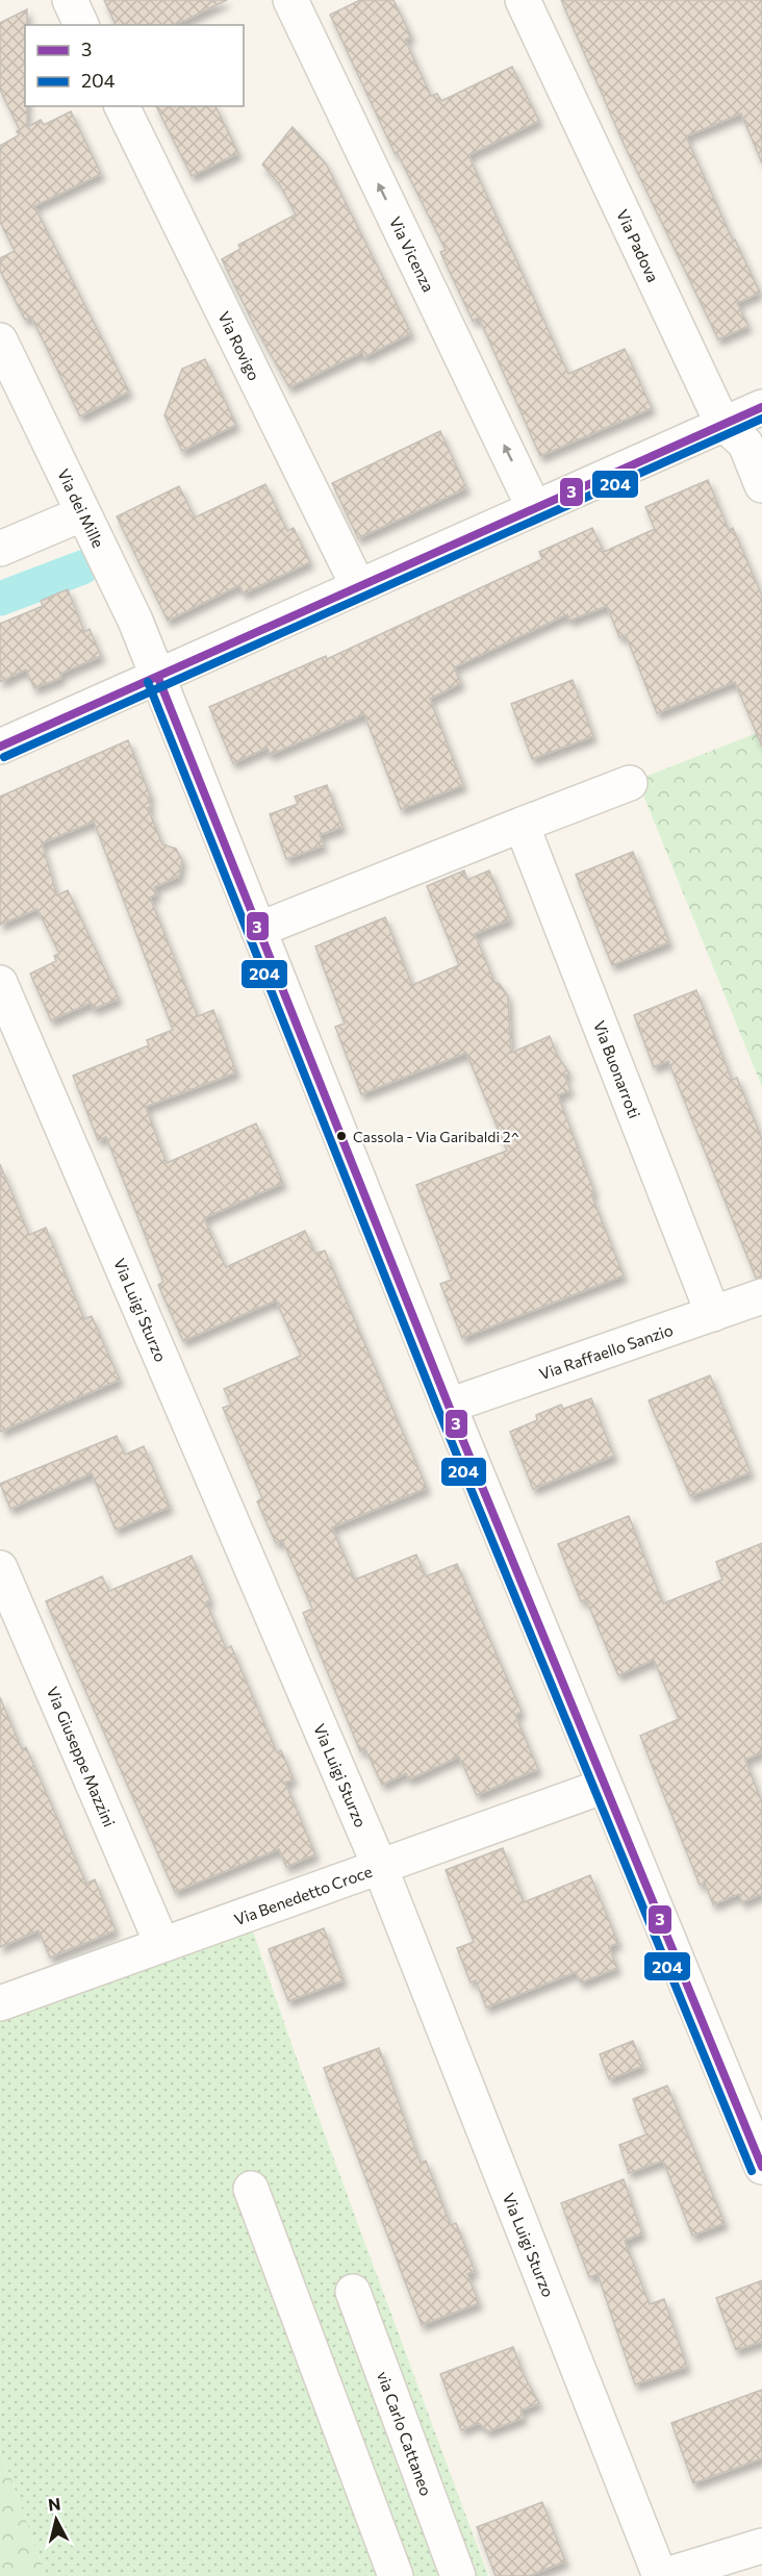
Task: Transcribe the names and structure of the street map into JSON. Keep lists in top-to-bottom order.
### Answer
{
  "streets": {
    "street": [
      "Via Padova",
      "Via Vicenza",
      "Via Rovigo",
      "Via dei Mille",
      "Via Buonarroti",
      "Via Luigi Sturzo",
      "Via Raffaello Sanzio",
      "Via Giuseppe Mazzini",
      "Via Benedetto Croce",
      "via Carlo Cattaneo"
    ]
  },
  "crossings": [
    ["Via dei Mille", "Via Raffaello Sanzio"],
    ["Via dei Mille", "Via Benedetto Croce"],
    ["Via Buonarroti", "Via Raffaello Sanzio"],
    ["Via Luigi Sturzo", "Via Benedetto Croce"],
    ["Via Giuseppe Mazzini", "Via Benedetto Croce"]
  ],
  "one_way": ["Via Vicenza"],
  "places": ["Cassola - Via Garibaldi 2^"],
  "lines": ["transit line 3", "transit line 204"],
  "legend": ["3", "204"],
  "north": "top"
}
